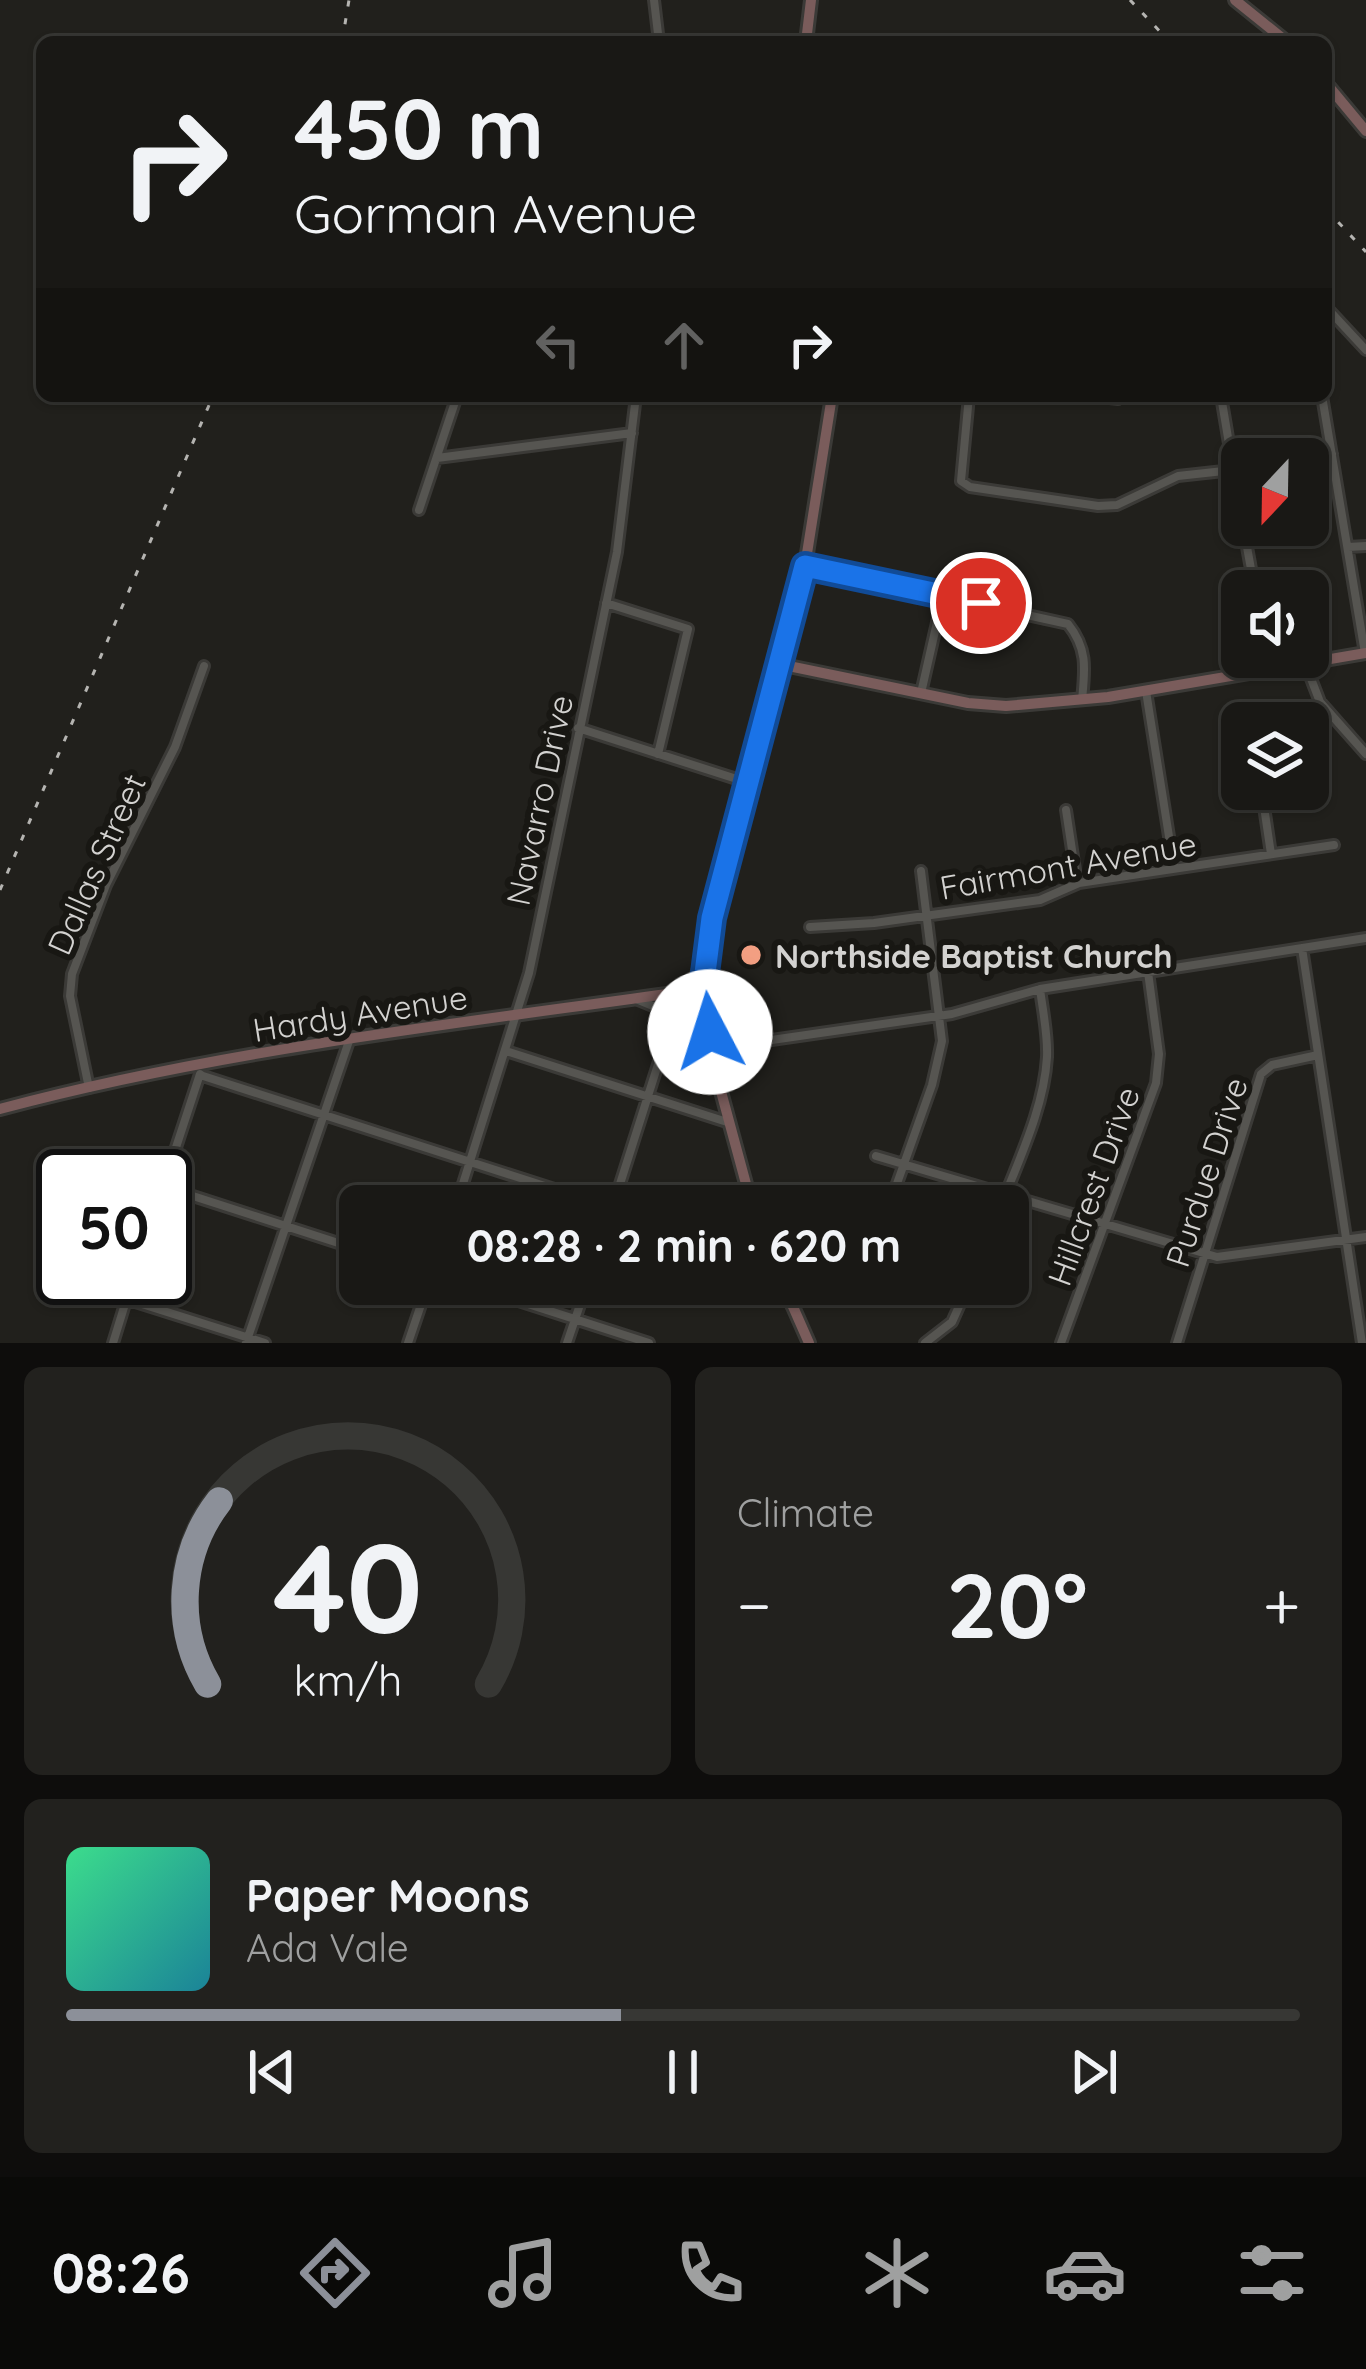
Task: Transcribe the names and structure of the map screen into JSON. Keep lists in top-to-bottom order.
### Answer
{
  "streets": {
    "street": [
      "Navarro Drive",
      "Dallas Street",
      "Fairmont Avenue",
      "Hardy Avenue",
      "Purdue Drive",
      "Hillcrest Drive"
    ]
  },
  "crossings": [
    ["Navarro Drive", "Hardy Avenue"],
    ["Dallas Street", "Hardy Avenue"]
  ],
  "places": ["Northside Baptist Church"],
  "north": "bottom",
  "page": {
    "turn": ["450 m", "Gorman Avenue"],
    "limit": "50",
    "trip": "08:28 · 2 min · 620 m",
    "tile": "Climate",
    "heat": ["−", "20°", "+"],
    "song": ["Paper Moons", "Ada Vale"],
    "tabs": "08:26",
    "gauge": ["40", "km/h"]
  }
}
